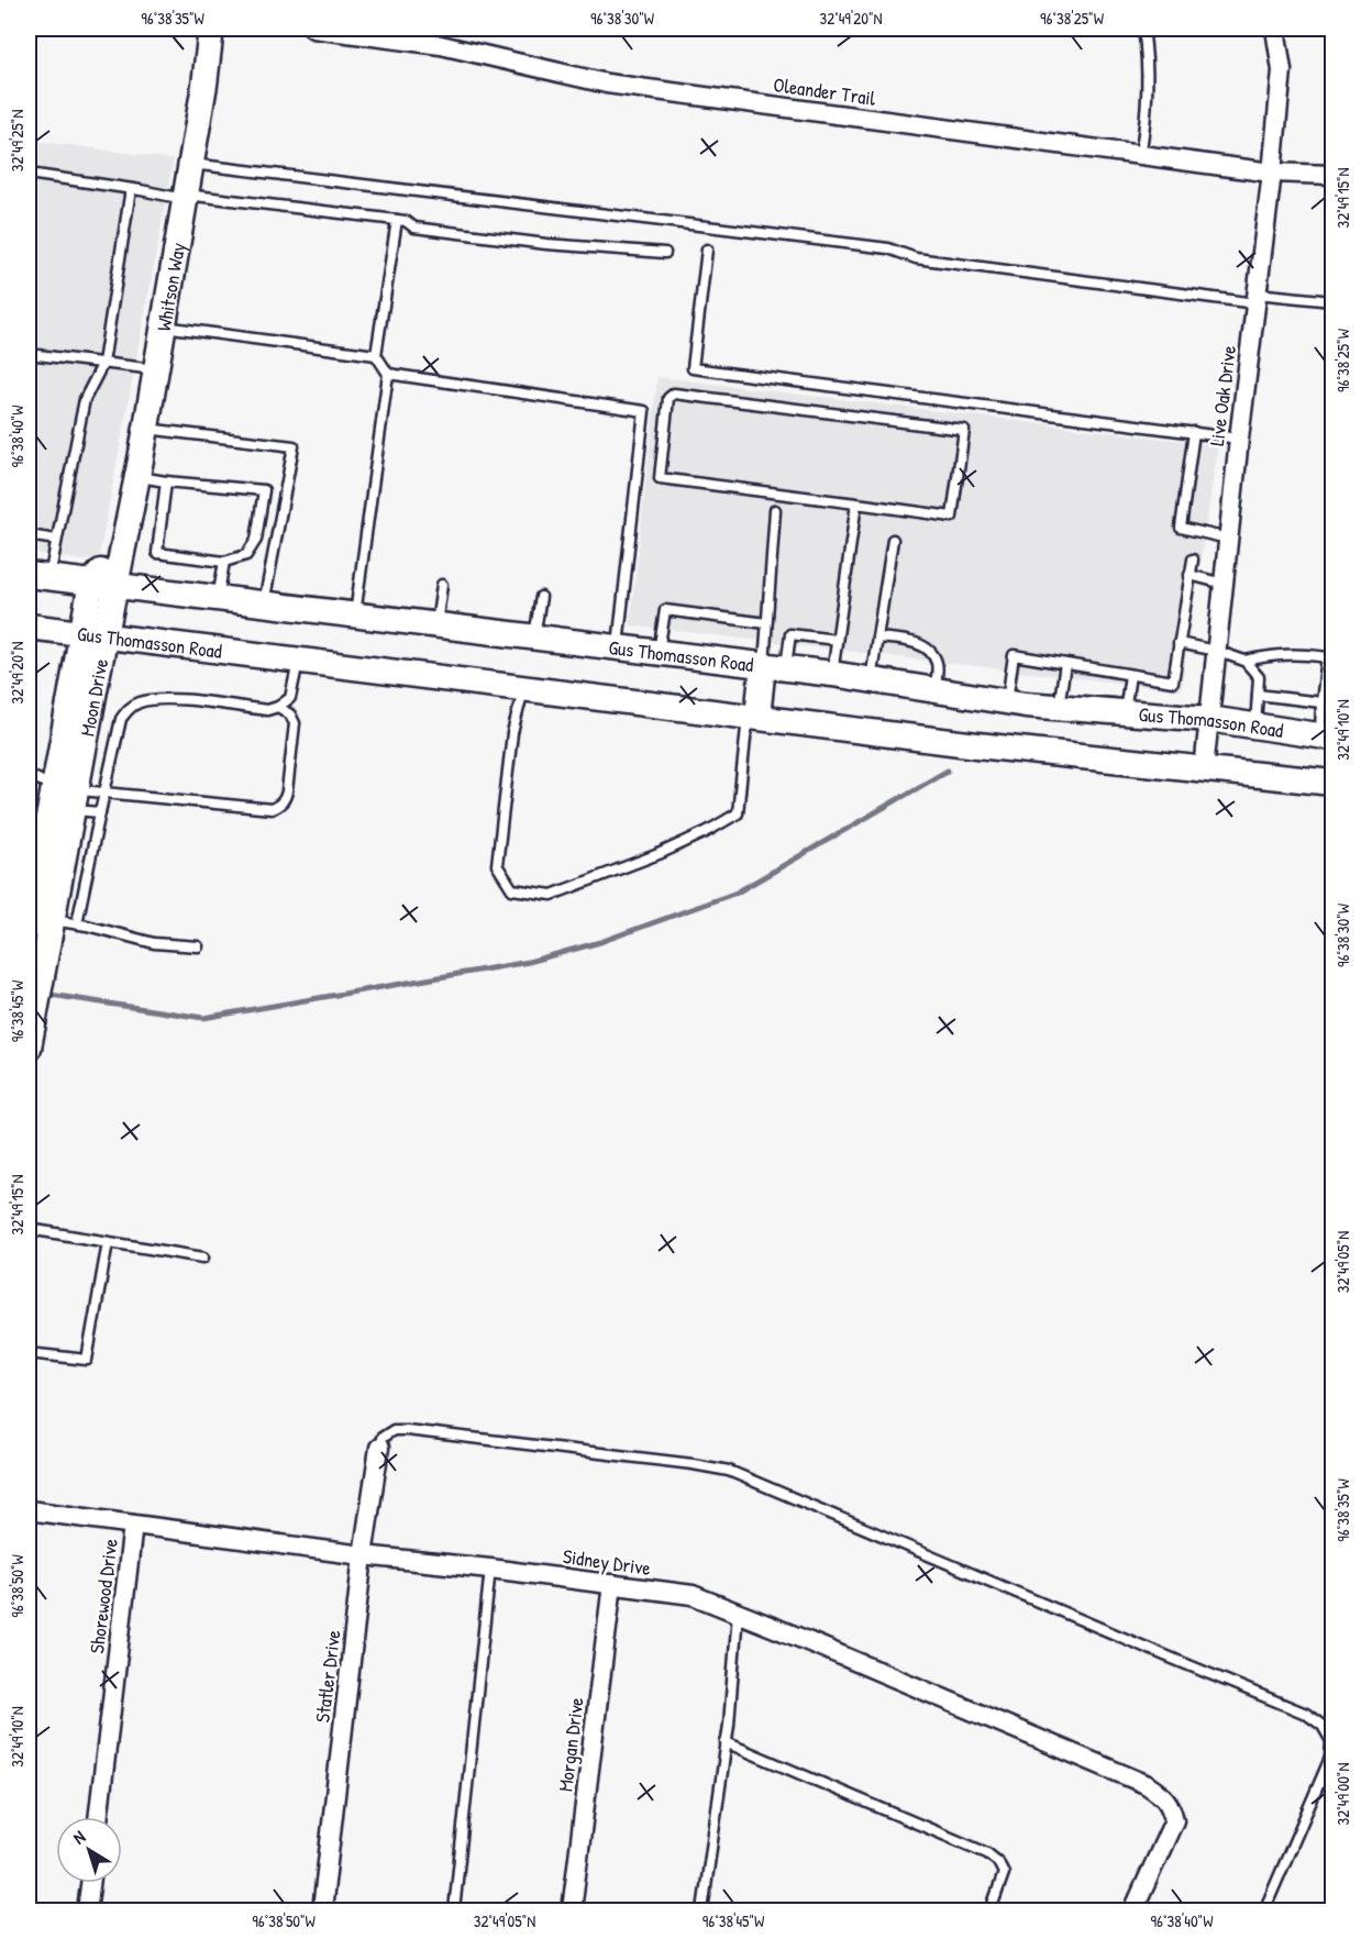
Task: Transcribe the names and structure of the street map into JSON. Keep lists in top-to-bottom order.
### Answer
{
  "streets": {
    "main road": ["Whitson Way", "Gus Thomasson Road", "Moon Drive"],
    "street": [
      "Oleander Trail",
      "Live Oak Drive",
      "Sidney Drive",
      "Shorewood Drive",
      "Statler Drive",
      "Morgan Drive"
    ]
  },
  "crossings": [
    ["Oleander Trail", "Live Oak Drive"],
    ["Whitson Way", "Moon Drive"],
    ["Live Oak Drive", "Gus Thomasson Road"],
    ["Gus Thomasson Road", "Moon Drive"],
    ["Sidney Drive", "Shorewood Drive"],
    ["Sidney Drive", "Statler Drive"],
    ["Sidney Drive", "Morgan Drive"]
  ],
  "north": "top left",
  "coordinates": [
    "96°38'35\"W",
    "96°38'30\"W",
    "32°49'20\"N",
    "96°38'25\"W",
    "32°49'25\"N",
    "32°49'15\"N",
    "96°38'40\"W",
    "32°49'10\"N",
    "96°38'45\"W",
    "32°49'05\"N",
    "96°38'50\"W",
    "32°49'00\"N"
  ]
}
